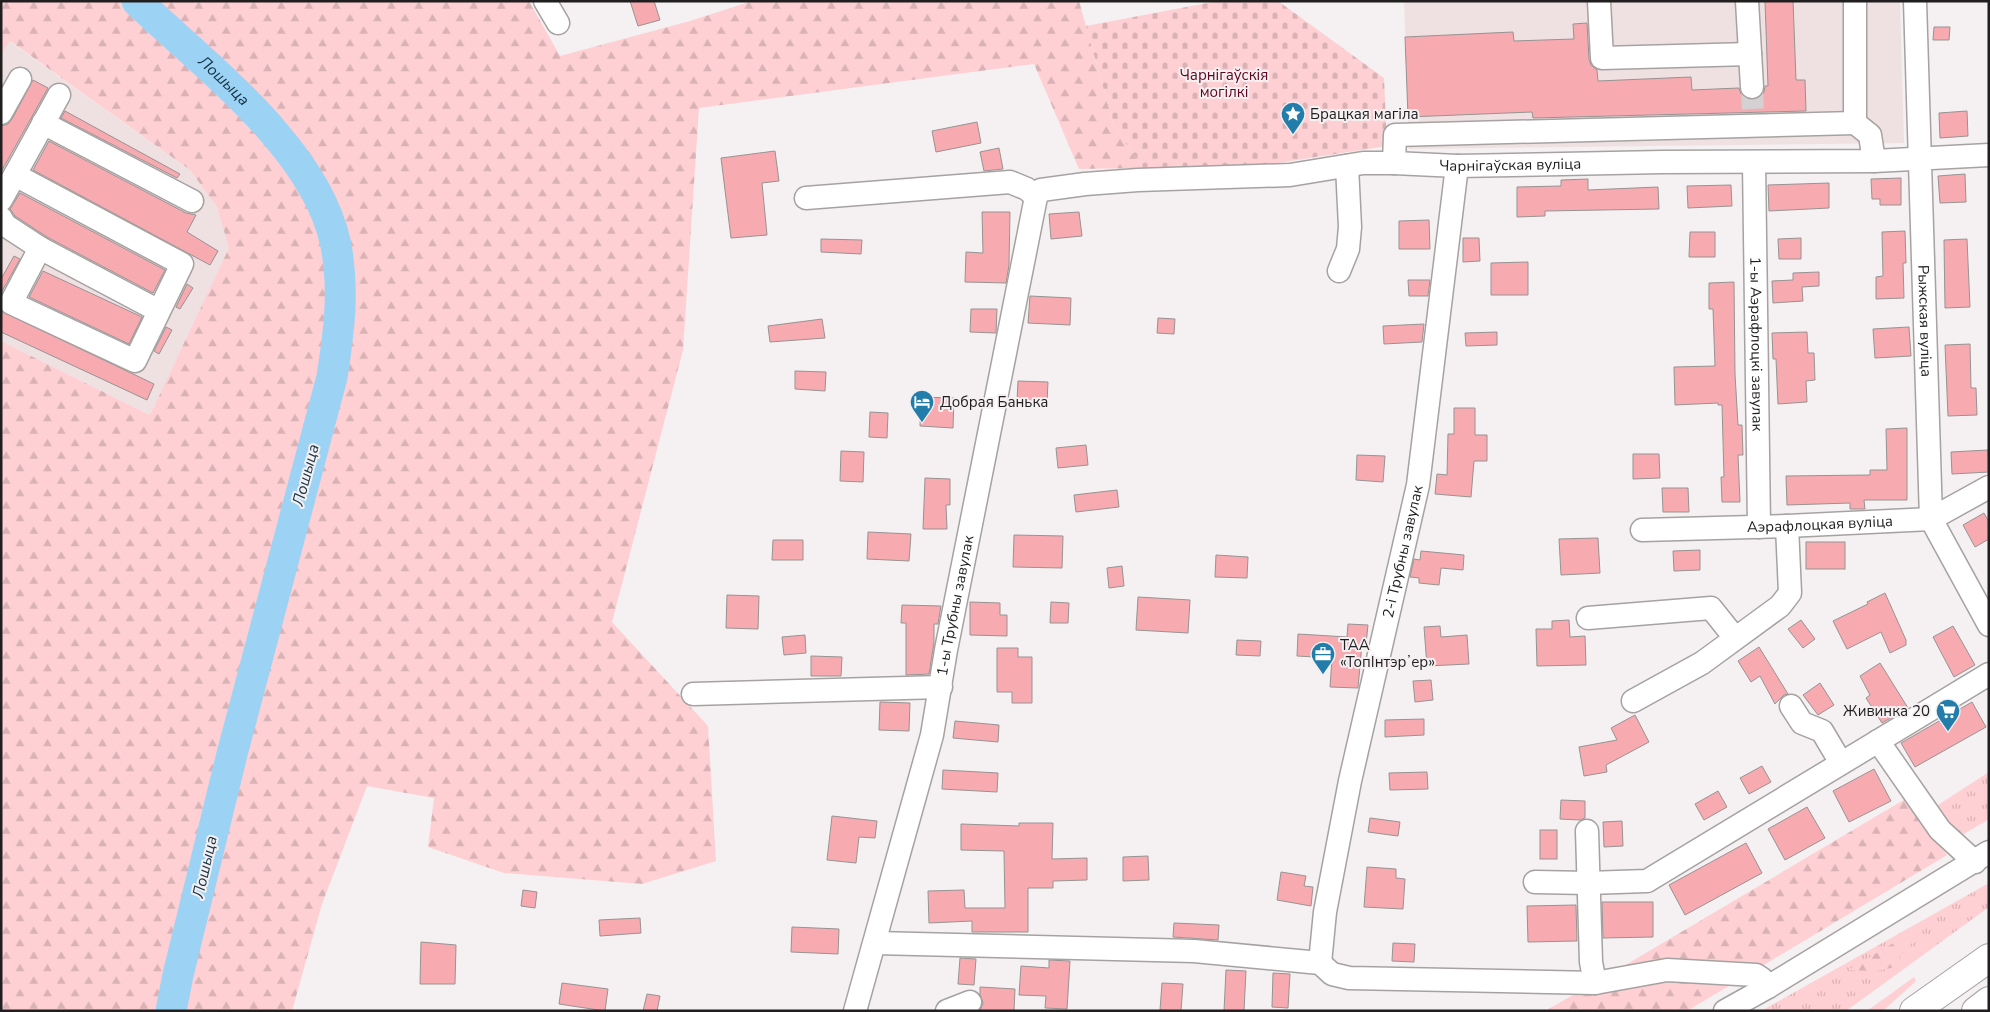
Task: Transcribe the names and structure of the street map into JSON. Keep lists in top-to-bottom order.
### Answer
{
  "streets": {
    "street": [
      "Чарнігаўская вуліца",
      "Рыжская вуліца",
      "1-ы Аэрафлоцкі завулак",
      "Аэрафлоцкая вуліца",
      "2-і Трубны завулак",
      "1-ы Трубны завулак"
    ]
  },
  "crossings": [
    ["Чарнігаўская вуліца", "Рыжская вуліца"],
    ["Чарнігаўская вуліца", "1-ы Аэрафлоцкі завулак"],
    ["Чарнігаўская вуліца", "2-і Трубны завулак"],
    ["Чарнігаўская вуліца", "1-ы Трубны завулак"],
    ["Рыжская вуліца", "Аэрафлоцкая вуліца"],
    ["1-ы Аэрафлоцкі завулак", "Аэрафлоцкая вуліца"]
  ],
  "water": ["Лошыца"],
  "parks": ["Чарнігаўскія могілкі"],
  "places": {
    "place": ["Брацкая магіла"],
    "hotel": ["Добрая Банька"],
    "office": ["ТАА «ТопІнтэрʼер»"],
    "supermarket": ["Живинка 20"]
  }
}
